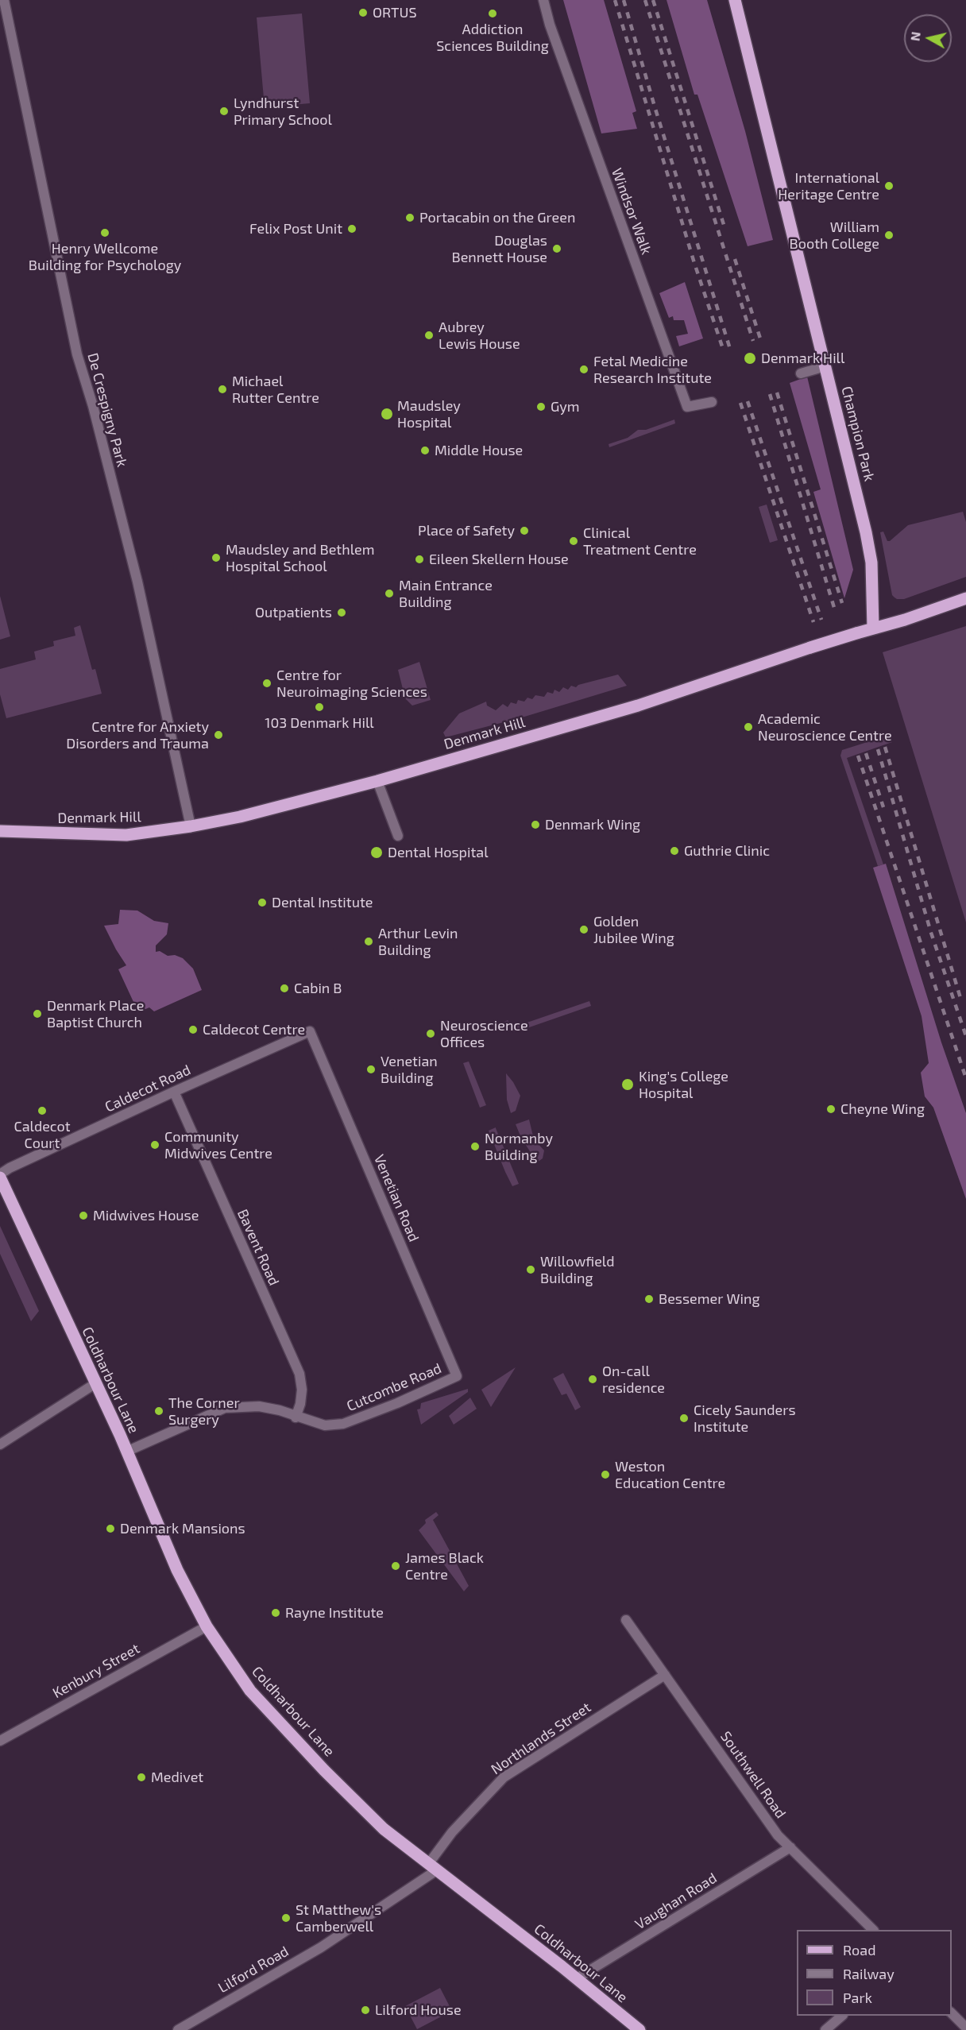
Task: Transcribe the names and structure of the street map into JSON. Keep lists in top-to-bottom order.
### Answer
{
  "streets": {
    "main road": ["Champion Park", "Denmark Hill", "Coldharbour Lane"],
    "street": [
      "Windsor Walk",
      "De Crespigny Park",
      "Caldecot Road",
      "Venetian Road",
      "Bavent Road",
      "Cutcombe Road",
      "Kenbury Street",
      "Northlands Street",
      "Southwell Road",
      "Vaughan Road",
      "Lilford Road"
    ]
  },
  "crossings": [
    ["De Crespigny Park", "Denmark Hill"],
    ["Champion Park", "Denmark Hill"],
    ["Caldecot Road", "Venetian Road"],
    ["Caldecot Road", "Bavent Road"],
    ["Caldecot Road", "Coldharbour Lane"],
    ["Venetian Road", "Cutcombe Road"],
    ["Bavent Road", "Cutcombe Road"],
    ["Coldharbour Lane", "Cutcombe Road"],
    ["Coldharbour Lane", "Kenbury Street"],
    ["Coldharbour Lane", "Northlands Street"],
    ["Coldharbour Lane", "Vaughan Road"],
    ["Coldharbour Lane", "Lilford Road"],
    ["Northlands Street", "Southwell Road"],
    ["Northlands Street", "Lilford Road"],
    ["Southwell Road", "Vaughan Road"]
  ],
  "places": [
    "ORTUS",
    "Addiction Sciences Building",
    "Lyndhurst Primary School",
    "International Heritage Centre",
    "Portacabin on the Green",
    "Felix Post Unit",
    "Henry Wellcome Building for Psychology",
    "William Booth College",
    "Douglas Bennett House",
    "Aubrey Lewis House",
    "Denmark Hill",
    "Fetal Medicine Research Institute",
    "Michael Rutter Centre",
    "Gym",
    "Maudsley Hospital",
    "Middle House",
    "Place of Safety",
    "Clinical Treatment Centre",
    "Maudsley and Bethlem Hospital School",
    "Eileen Skellern House",
    "Main Entrance Building",
    "Outpatients",
    "Centre for Neuroimaging Sciences",
    "103 Denmark Hill",
    "Academic Neuroscience Centre",
    "Centre for Anxiety Disorders and Trauma",
    "Denmark Wing",
    "Guthrie Clinic",
    "Dental Hospital",
    "Dental Institute",
    "Golden Jubilee Wing",
    "Arthur Levin Building",
    "Cabin B",
    "Denmark Place Baptist Church",
    "Caldecot Centre",
    "Neuroscience Offices",
    "Venetian Building",
    "King's College Hospital",
    "Cheyne Wing",
    "Caldecot Court",
    "Community Midwives Centre",
    "Normanby Building",
    "Midwives House",
    "Willowfield Building",
    "Bessemer Wing",
    "On-call residence",
    "The Corner Surgery",
    "Cicely Saunders Institute",
    "Weston Education Centre",
    "Denmark Mansions",
    "James Black Centre",
    "Rayne Institute",
    "Medivet",
    "St Matthew's Camberwell",
    "Lilford House"
  ],
  "legend": ["Road", "Railway", "Park"],
  "north": "left"
}
